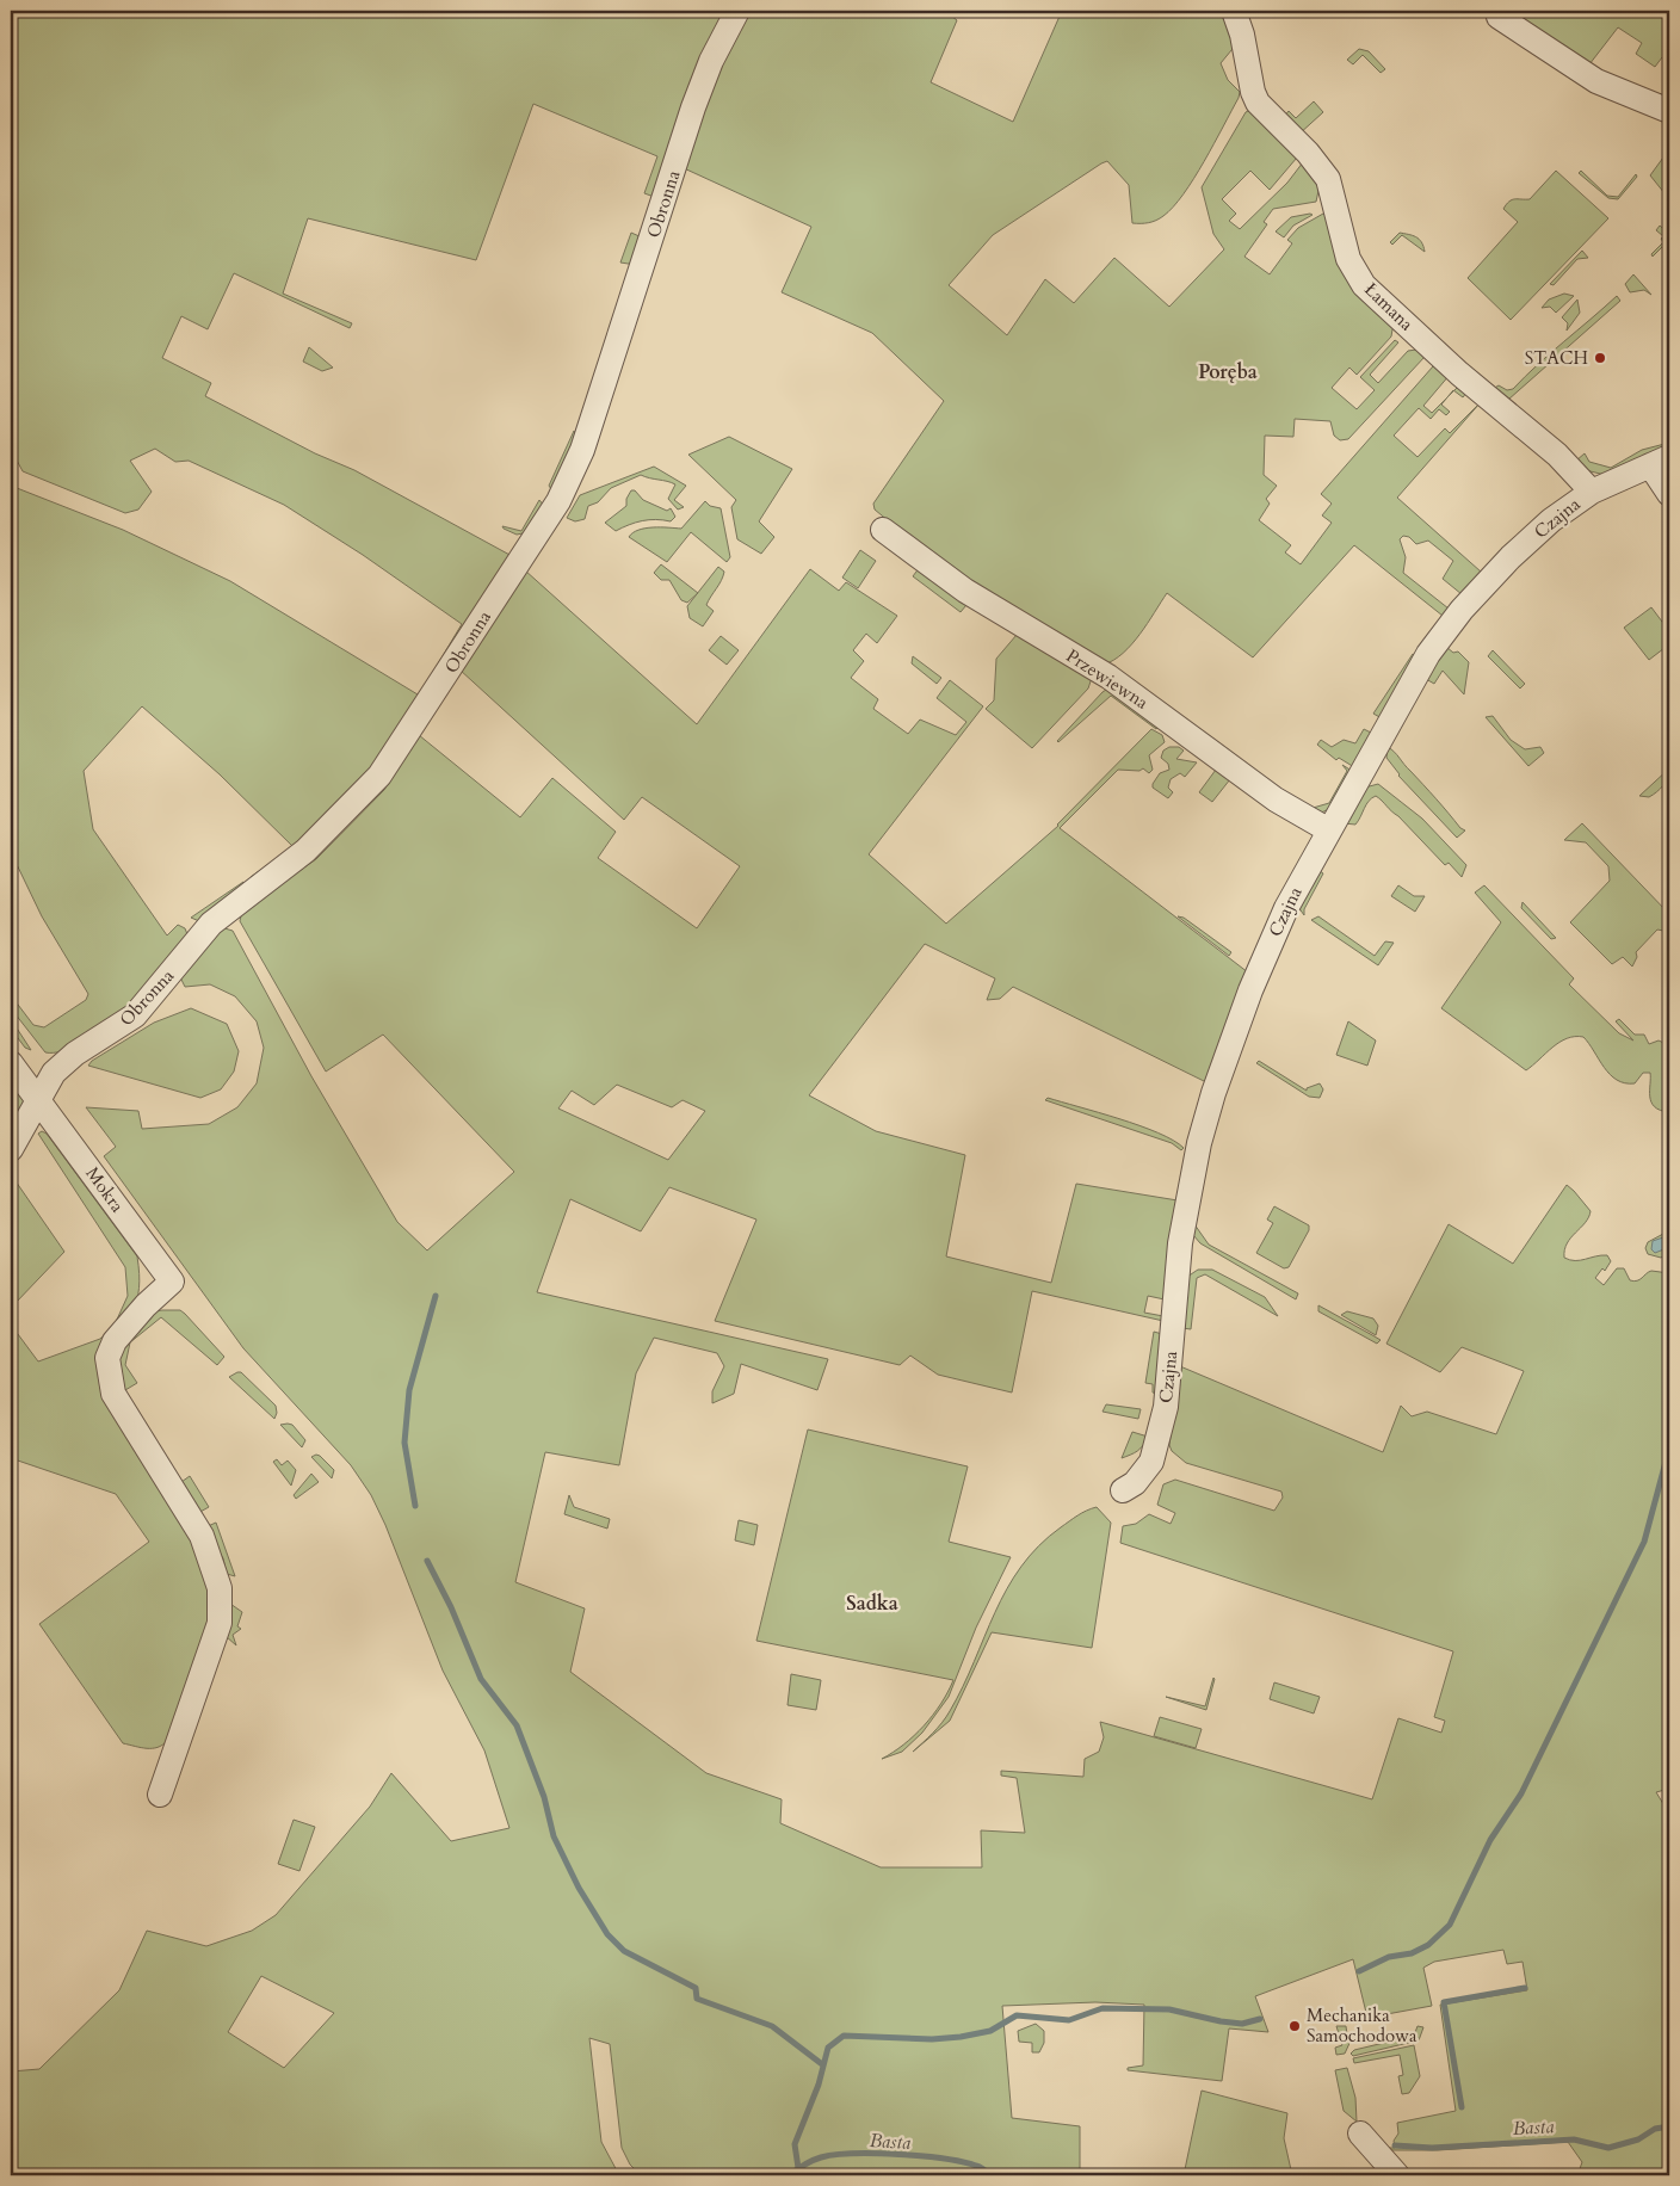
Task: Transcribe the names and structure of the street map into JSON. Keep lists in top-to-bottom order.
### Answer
{
  "streets": {
    "street": [
      "Obronna",
      "Łamana",
      "Czajna",
      "Przewiewna",
      "Mokra"
    ]
  },
  "crossings": [
    ["Obronna", "Mokra"],
    ["Łamana", "Czajna"],
    ["Czajna", "Przewiewna"]
  ],
  "districts": ["Poręba", "Sadka"],
  "water": ["Basta"],
  "places": ["STACH", "Mechanika Samochodowa"]
}
